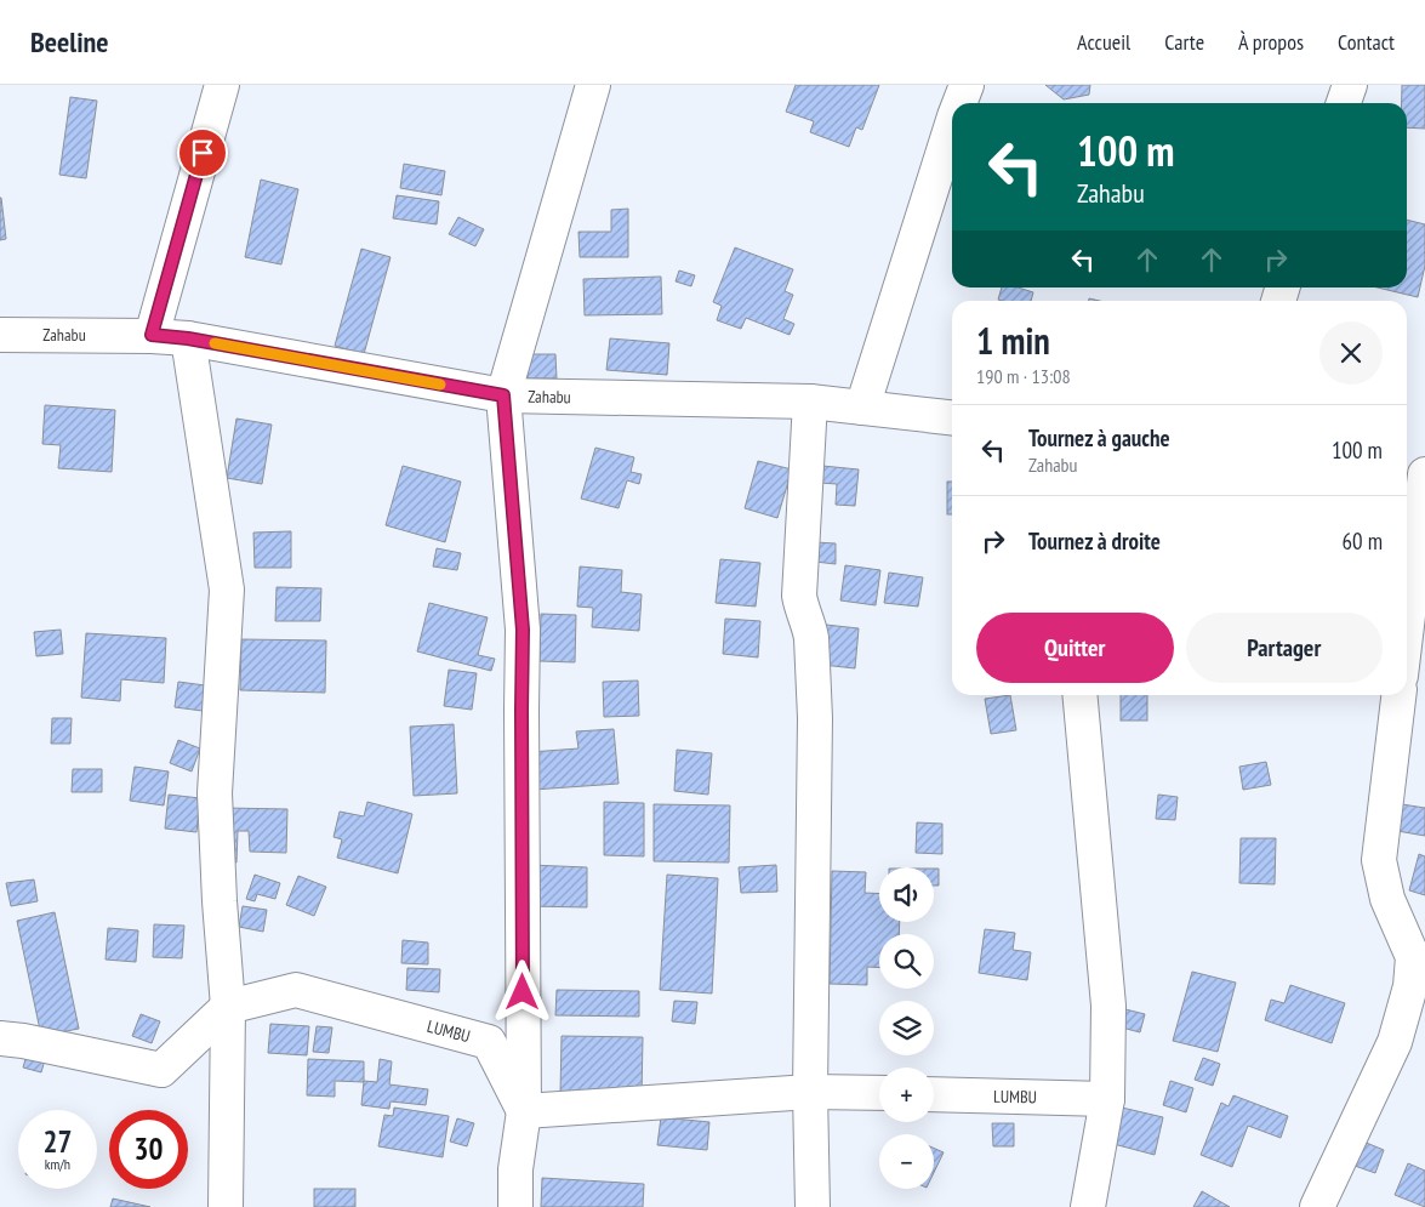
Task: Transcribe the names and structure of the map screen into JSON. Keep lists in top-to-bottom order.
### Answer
{
  "streets": {
    "street": ["Zahabu", "LUMBU"]
  },
  "page": {
    "header": "Beeline",
    "nav": [
      "Accueil",
      "Carte",
      "À propos",
      "Contact"
    ],
    "turn": ["100 m", "Zahabu"],
    "heading": ["1 min", "190 m · 13:08"],
    "list": [
      {
        "name": "Tournez à gauche",
        "note": "Zahabu",
        "value": "100 m"
      },
      {
        "name": "Tournez à droite",
        "value": "60 m"
      }
    ],
    "buttons": ["Quitter", "Partager"],
    "map_buttons": ["+", "−"],
    "speed": "27 km/h",
    "limit": "30"
  }
}
